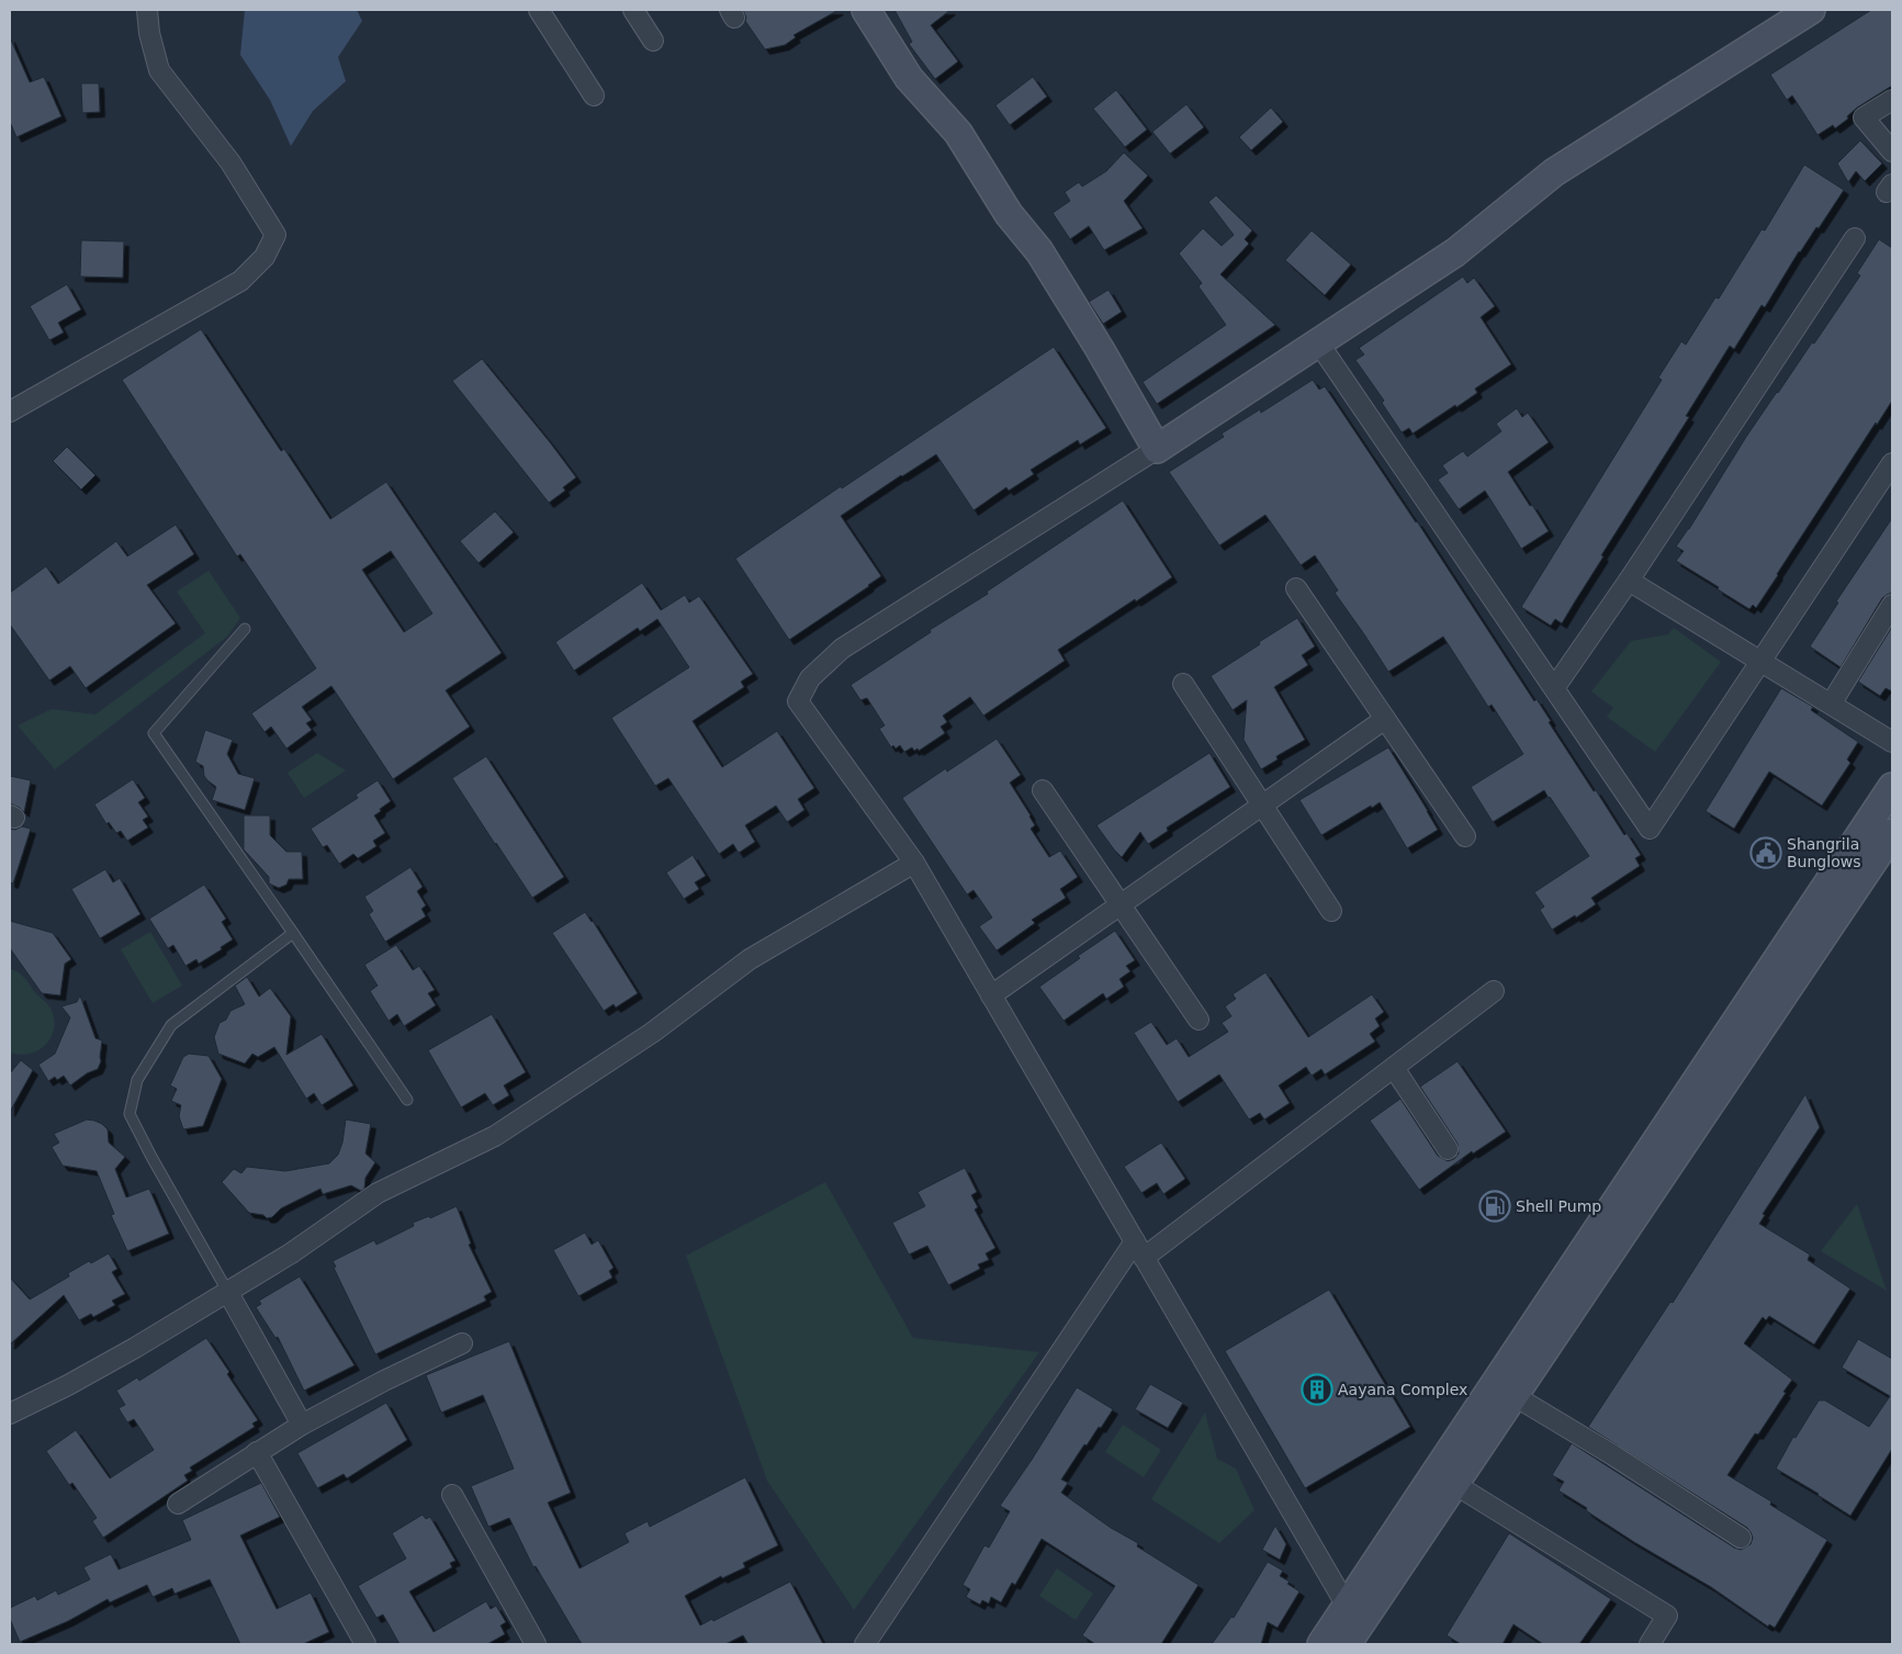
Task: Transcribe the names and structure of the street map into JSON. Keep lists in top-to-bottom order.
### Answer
{
  "places": {
    "public building": ["Shangrila Bunglows"],
    "fuel station": ["Shell Pump"],
    "building": ["Aayana Complex"]
  }
}
